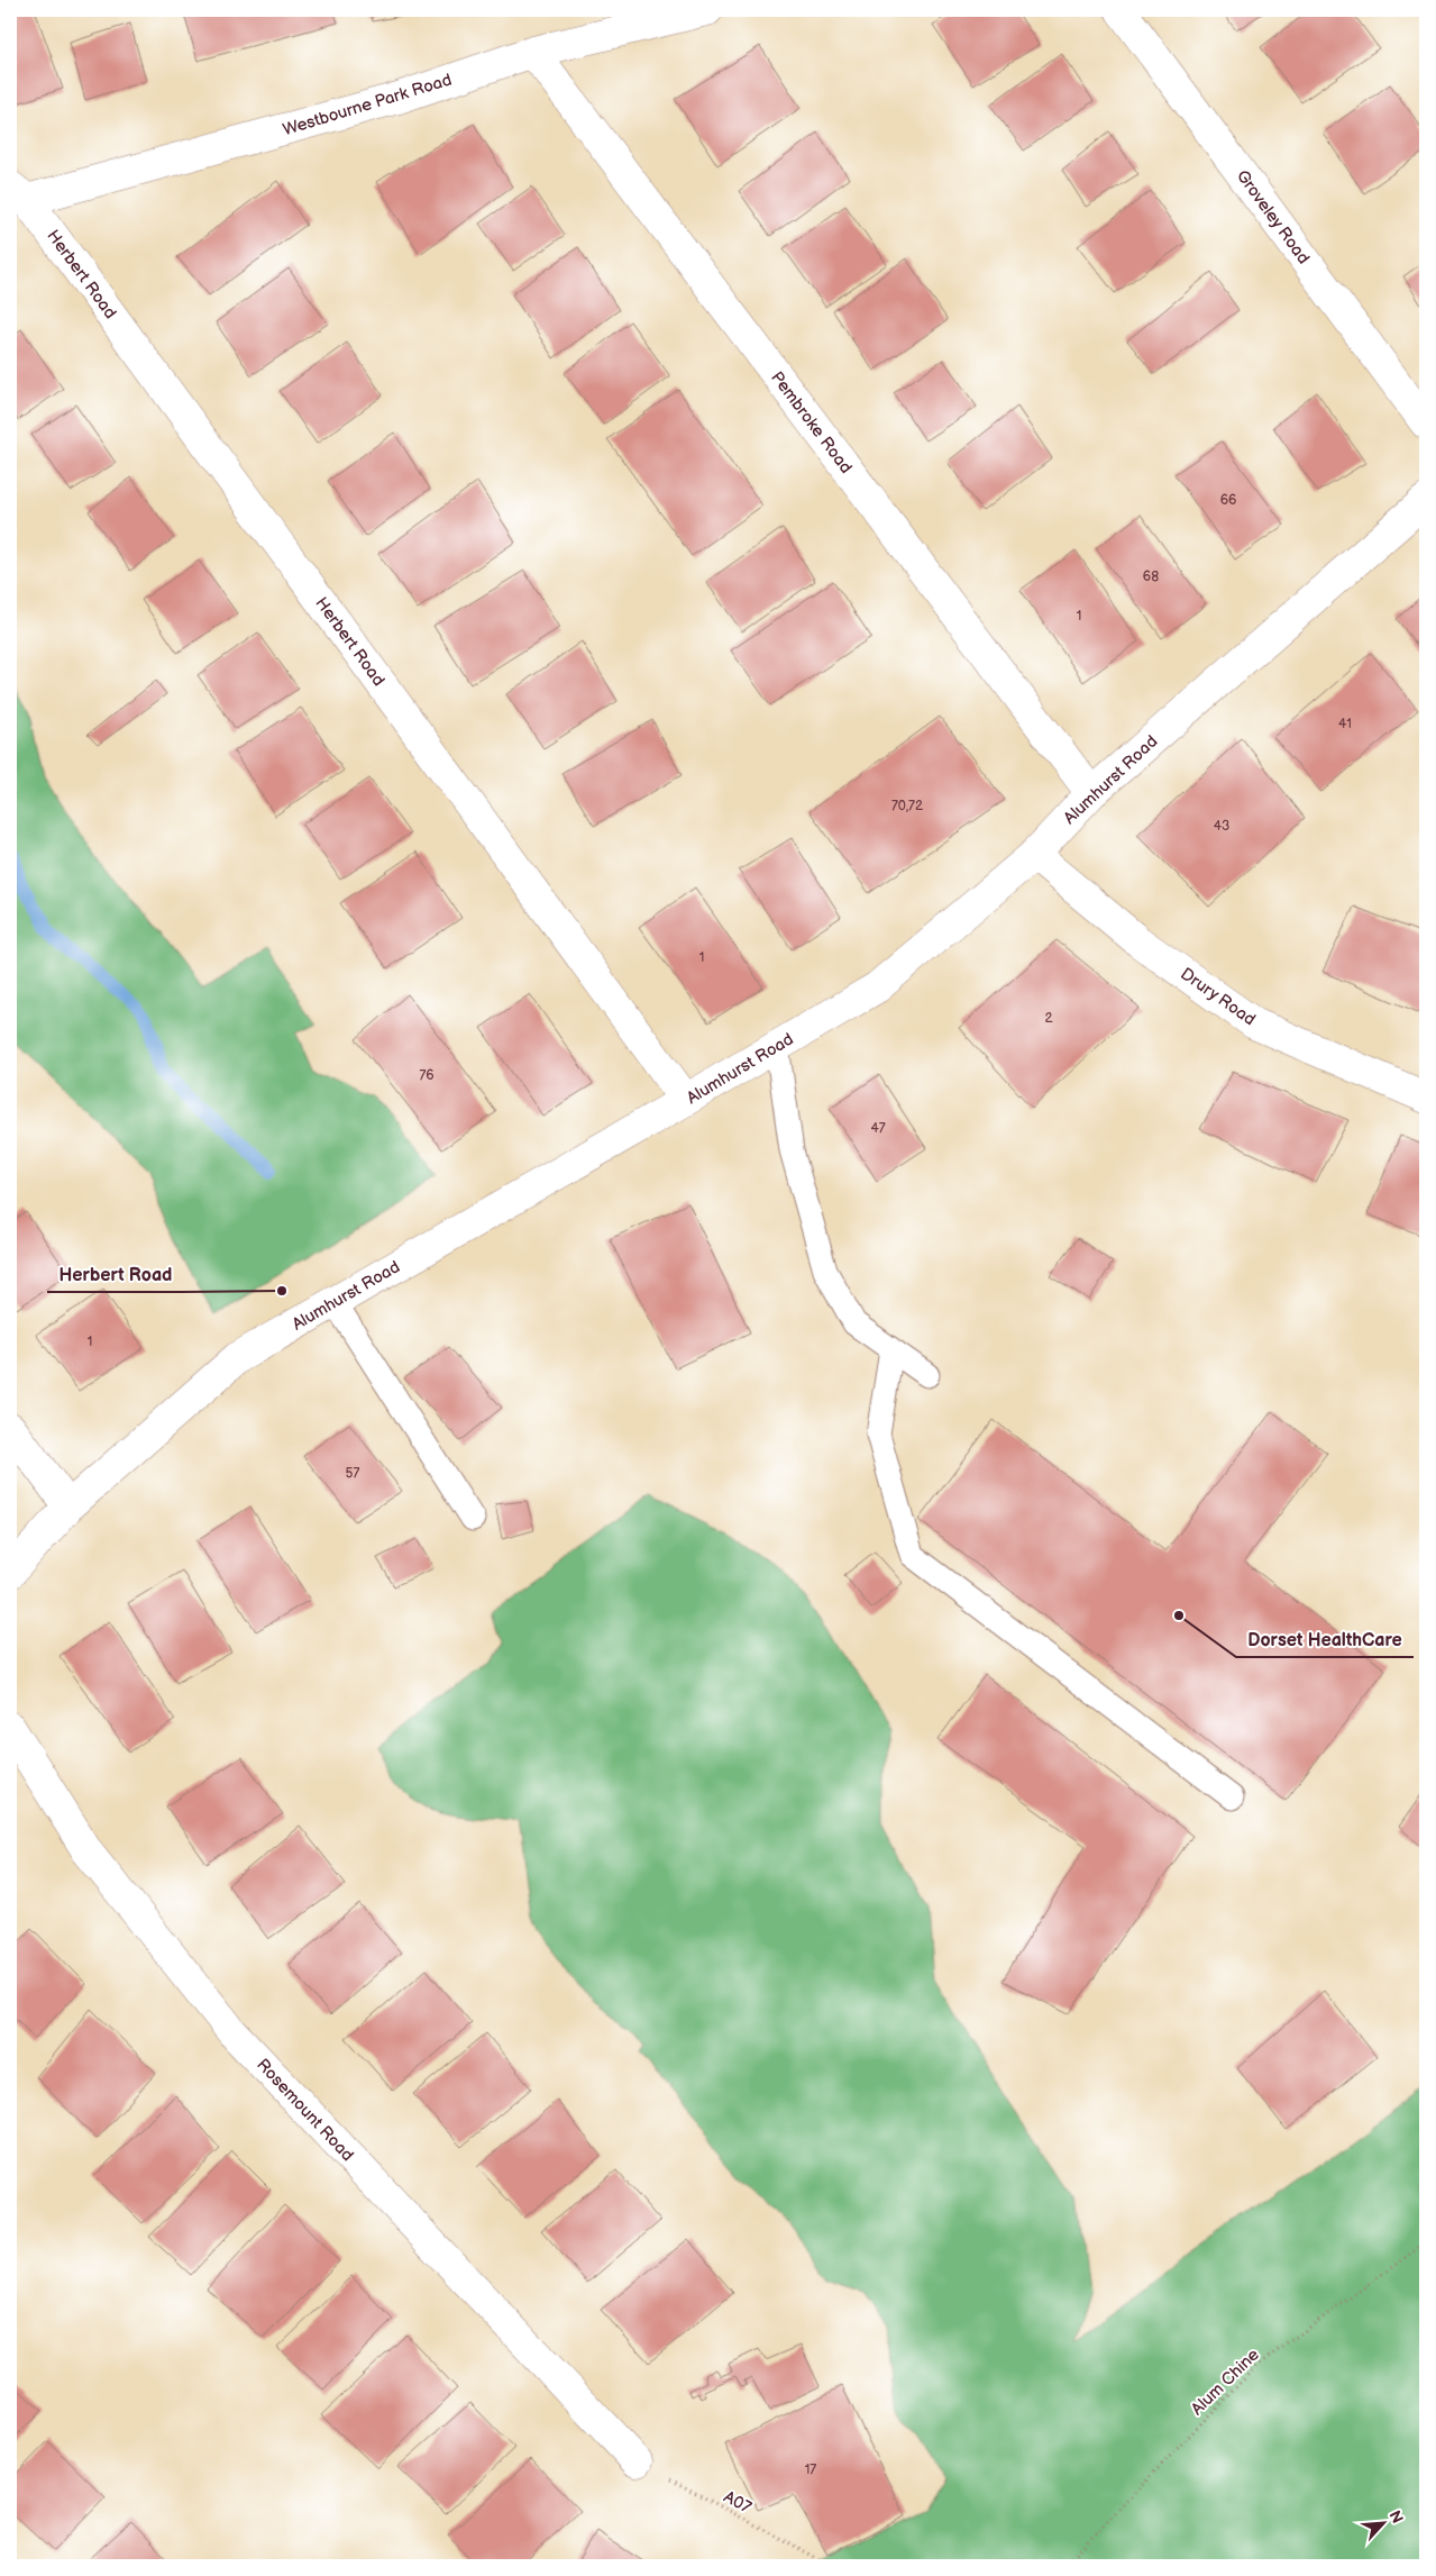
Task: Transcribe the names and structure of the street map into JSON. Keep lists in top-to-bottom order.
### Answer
{
  "streets": {
    "street": [
      "Westbourne Park Road",
      "Groveley Road",
      "Herbert Road",
      "Pembroke Road",
      "Alumhurst Road",
      "Drury Road",
      "Rosemount Road"
    ],
    "path": ["Alum Chine", "A07"]
  },
  "crossings": [
    ["Westbourne Park Road", "Herbert Road"],
    ["Westbourne Park Road", "Pembroke Road"],
    ["Herbert Road", "Alumhurst Road"],
    ["Pembroke Road", "Alumhurst Road"],
    ["Alumhurst Road", "Drury Road"],
    ["Rosemount Road", "A07"]
  ],
  "places": ["Herbert Road", "Dorset HealthCare"],
  "house_numbers": [
    "66",
    "68",
    "1",
    "41",
    "70,72",
    "43",
    "1",
    "2",
    "76",
    "47",
    "1",
    "57",
    "17"
  ],
  "north": "top right"
}
